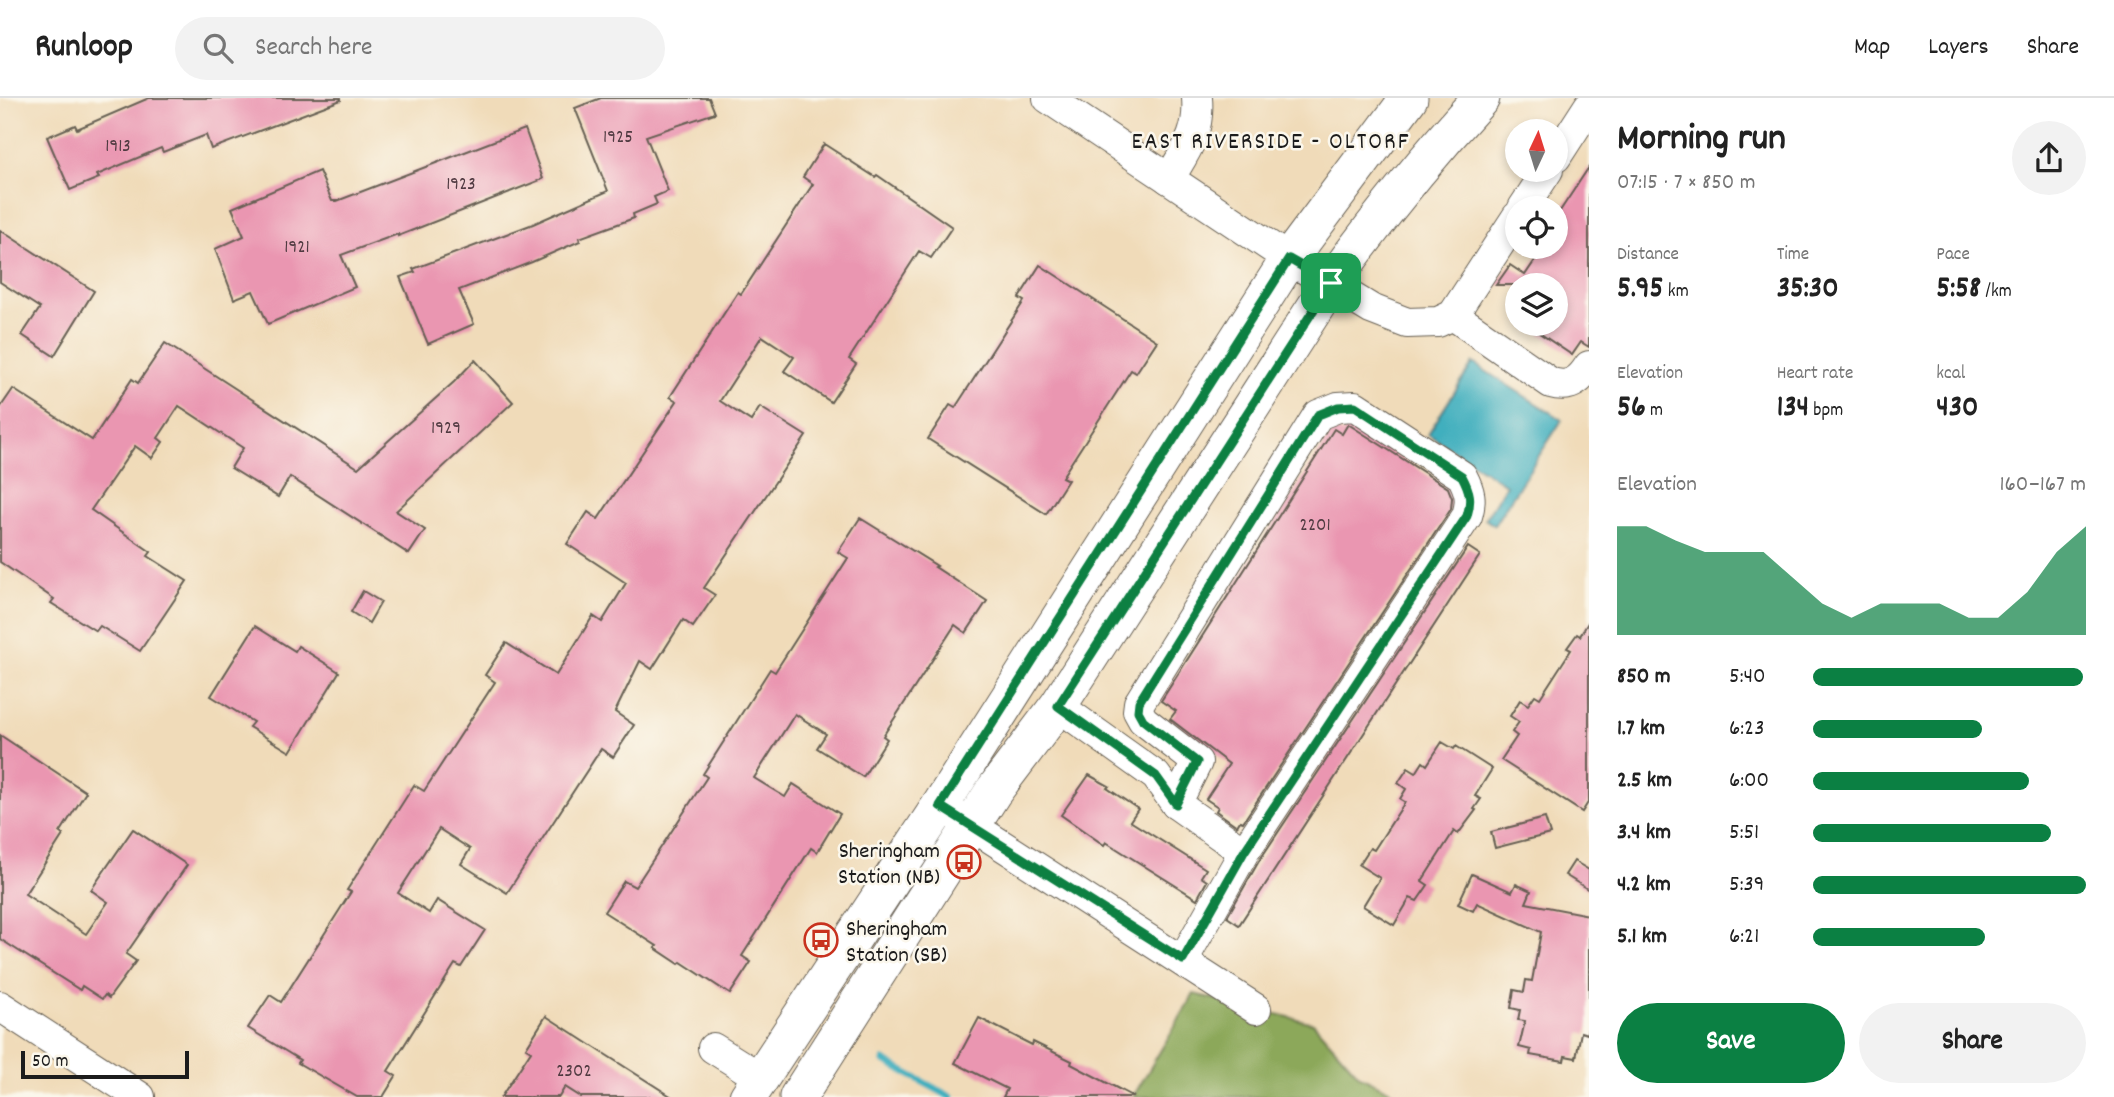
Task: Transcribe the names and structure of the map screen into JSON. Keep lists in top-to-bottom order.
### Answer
{
  "districts": ["EAST RIVERSIDE - OLTORF"],
  "places": {
    "bus stop": ["Sheringham Station (NB)", "Sheringham Station (SB)"]
  },
  "house_numbers": [
    "1925",
    "1913",
    "1923",
    "1921",
    "1929",
    "2201",
    "2302"
  ],
  "scale_bar": "50 m",
  "north": "top",
  "page": {
    "header": "Runloop",
    "search": "Search here",
    "nav": ["Map", "Layers", "Share"],
    "heading": ["Morning run", "07:15 · 7 × 850 m"],
    "stats": [
      ["Distance", "5.95 km"],
      ["Time", "35:30"],
      ["Pace", "5:58 /km"],
      ["Elevation", "56 m"],
      ["Heart rate", "134 bpm"],
      ["kcal", "430"]
    ],
    "chart": ["Elevation", "160–167 m"],
    "list": [
      {
        "name": "850 m",
        "note": "5:40"
      },
      {
        "name": "1.7 km",
        "note": "6:23"
      },
      {
        "name": "2.5 km",
        "note": "6:00"
      },
      {
        "name": "3.4 km",
        "note": "5:51"
      },
      {
        "name": "4.2 km",
        "note": "5:39"
      },
      {
        "name": "5.1 km",
        "note": "6:21"
      }
    ],
    "buttons": ["Save", "Share"],
    "scale": "50 m"
  }
}
